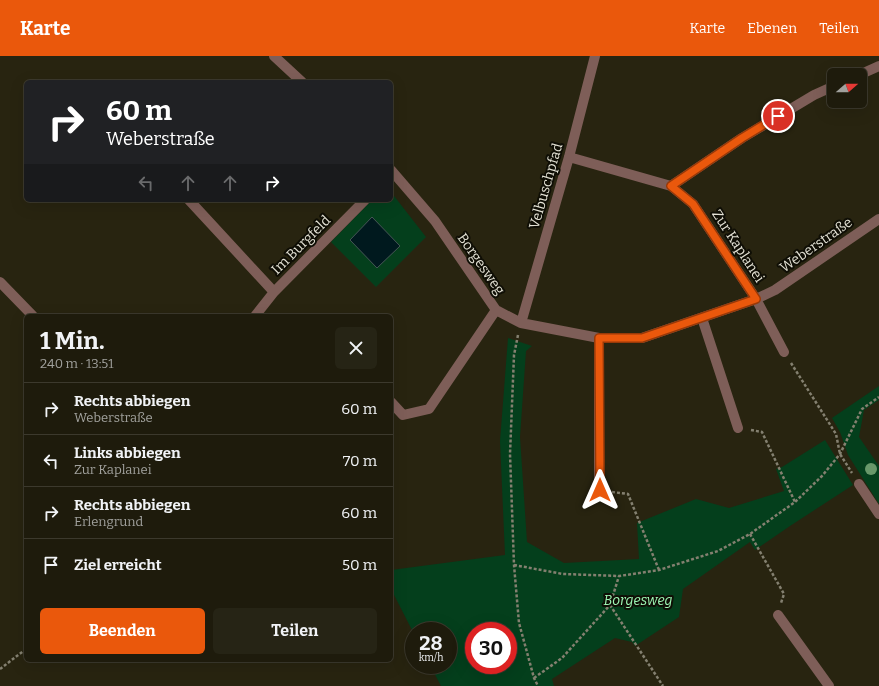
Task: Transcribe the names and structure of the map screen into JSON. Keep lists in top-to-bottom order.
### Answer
{
  "streets": {
    "street": [
      "Velbuschpfad",
      "Im Burgfeld",
      "Weberstraße",
      "Zur Kaplanei",
      "Borgesweg"
    ]
  },
  "crossings": [
    ["Velbuschpfad", "Weberstraße"],
    ["Velbuschpfad", "Zur Kaplanei"],
    ["Velbuschpfad", "Borgesweg"],
    ["Weberstraße", "Zur Kaplanei"],
    ["Weberstraße", "Borgesweg"]
  ],
  "parks": ["Borgesweg"],
  "north": "right",
  "page": {
    "header": "Karte",
    "nav": ["Karte", "Ebenen", "Teilen"],
    "turn": ["60 m", "Weberstraße"],
    "heading": ["1 Min.", "240 m · 13:51"],
    "list": [
      {
        "name": "Rechts abbiegen",
        "note": "Weberstraße",
        "value": "60 m"
      },
      {
        "name": "Links abbiegen",
        "note": "Zur Kaplanei",
        "value": "70 m"
      },
      {
        "name": "Rechts abbiegen",
        "note": "Erlengrund",
        "value": "60 m"
      },
      {
        "name": "Ziel erreicht",
        "value": "50 m"
      }
    ],
    "buttons": ["Beenden", "Teilen"],
    "speed": "28 km/h",
    "limit": "30"
  }
}
